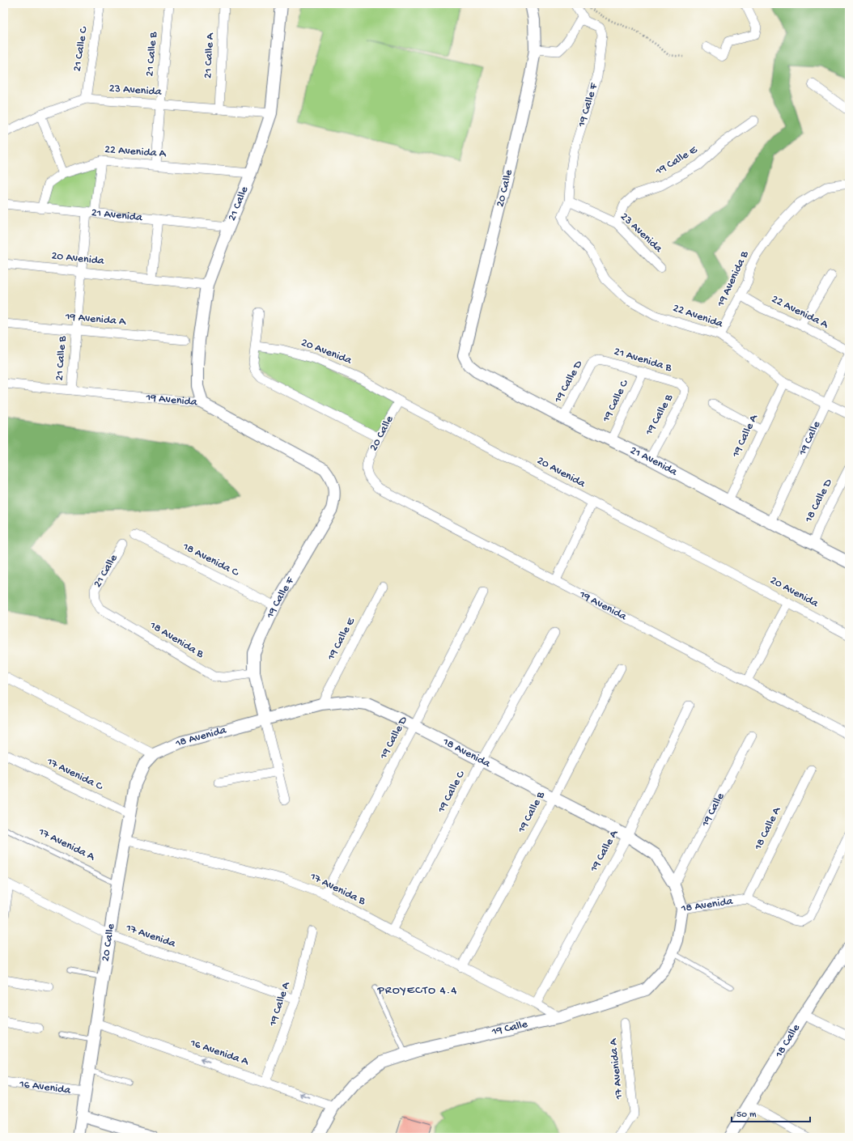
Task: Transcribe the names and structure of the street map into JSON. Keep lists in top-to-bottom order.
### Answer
{
  "streets": {
    "street": [
      "21 Calle C",
      "21 Calle B",
      "21 Calle A",
      "23 Avenida",
      "19 Calle F",
      "22 Avenida A",
      "19 Calle E",
      "20 Calle",
      "21 Calle",
      "21 Avenida",
      "20 Avenida",
      "19 Avenida B",
      "22 Avenida",
      "19 Avenida A",
      "21 Avenida B",
      "19 Calle D",
      "19 Avenida",
      "19 Calle C",
      "19 Calle B",
      "19 Calle A",
      "19 Calle",
      "18 Calle D",
      "18 Avenida C",
      "18 Avenida B",
      "18 Avenida",
      "17 Avenida C",
      "18 Calle A",
      "17 Avenida A",
      "17 Avenida B",
      "17 Avenida",
      "18 Calle",
      "16 Avenida A",
      "16 Avenida"
    ]
  },
  "crossings": [
    ["21 Calle C", "23 Avenida"],
    ["21 Calle B", "23 Avenida"],
    ["21 Calle B", "22 Avenida A"],
    ["21 Calle B", "21 Avenida"],
    ["21 Calle B", "20 Avenida"],
    ["21 Calle B", "19 Avenida A"],
    ["21 Calle B", "19 Avenida"],
    ["21 Calle A", "23 Avenida"],
    ["23 Avenida", "19 Calle F"],
    ["23 Avenida", "19 Calle E"],
    ["23 Avenida", "21 Calle"],
    ["19 Calle F", "22 Avenida"],
    ["19 Calle F", "19 Avenida"],
    ["19 Calle F", "18 Avenida C"],
    ["19 Calle F", "18 Avenida B"],
    ["19 Calle F", "18 Avenida"],
    ["22 Avenida A", "21 Calle"],
    ["22 Avenida A", "21 Avenida"],
    ["22 Avenida A", "19 Avenida B"],
    ["19 Calle E", "18 Avenida"],
    ["20 Calle", "21 Avenida"],
    ["20 Calle", "20 Avenida"],
    ["20 Calle", "19 Avenida"],
    ["20 Calle", "18 Avenida"],
    ["20 Calle", "17 Avenida C"],
    ["20 Calle", "17 Avenida A"],
    ["20 Calle", "17 Avenida B"],
    ["20 Calle", "17 Avenida"],
    ["20 Calle", "16 Avenida A"],
    ["20 Calle", "16 Avenida"],
    ["21 Calle", "21 Avenida"],
    ["21 Calle", "20 Avenida"],
    ["21 Calle", "19 Avenida"],
    ["21 Calle", "18 Avenida B"],
    ["21 Avenida", "19 Calle D"],
    ["21 Avenida", "19 Calle C"],
    ["21 Avenida", "19 Calle B"],
    ["21 Avenida", "19 Calle A"],
    ["21 Avenida", "19 Calle"],
    ["21 Avenida", "18 Calle D"],
    ["19 Avenida B", "22 Avenida"],
    ["22 Avenida", "19 Calle A"],
    ["22 Avenida", "19 Calle"],
    ["21 Avenida B", "19 Calle D"],
    ["21 Avenida B", "19 Calle C"],
    ["21 Avenida B", "19 Calle B"],
    ["19 Calle D", "18 Avenida"],
    ["19 Calle D", "17 Avenida B"],
    ["19 Calle C", "18 Avenida"],
    ["19 Calle C", "17 Avenida B"],
    ["19 Calle B", "18 Avenida"],
    ["19 Calle B", "17 Avenida B"],
    ["19 Calle A", "18 Avenida"],
    ["19 Calle A", "17 Avenida B"],
    ["19 Calle A", "17 Avenida"],
    ["19 Calle A", "16 Avenida A"],
    ["19 Calle", "18 Avenida"],
    ["19 Calle", "16 Avenida A"],
    ["18 Avenida", "18 Calle A"]
  ],
  "one_way": ["16 Avenida A"],
  "districts": ["PROYECTO 4.4"],
  "scale_bar": "50 m"
}
